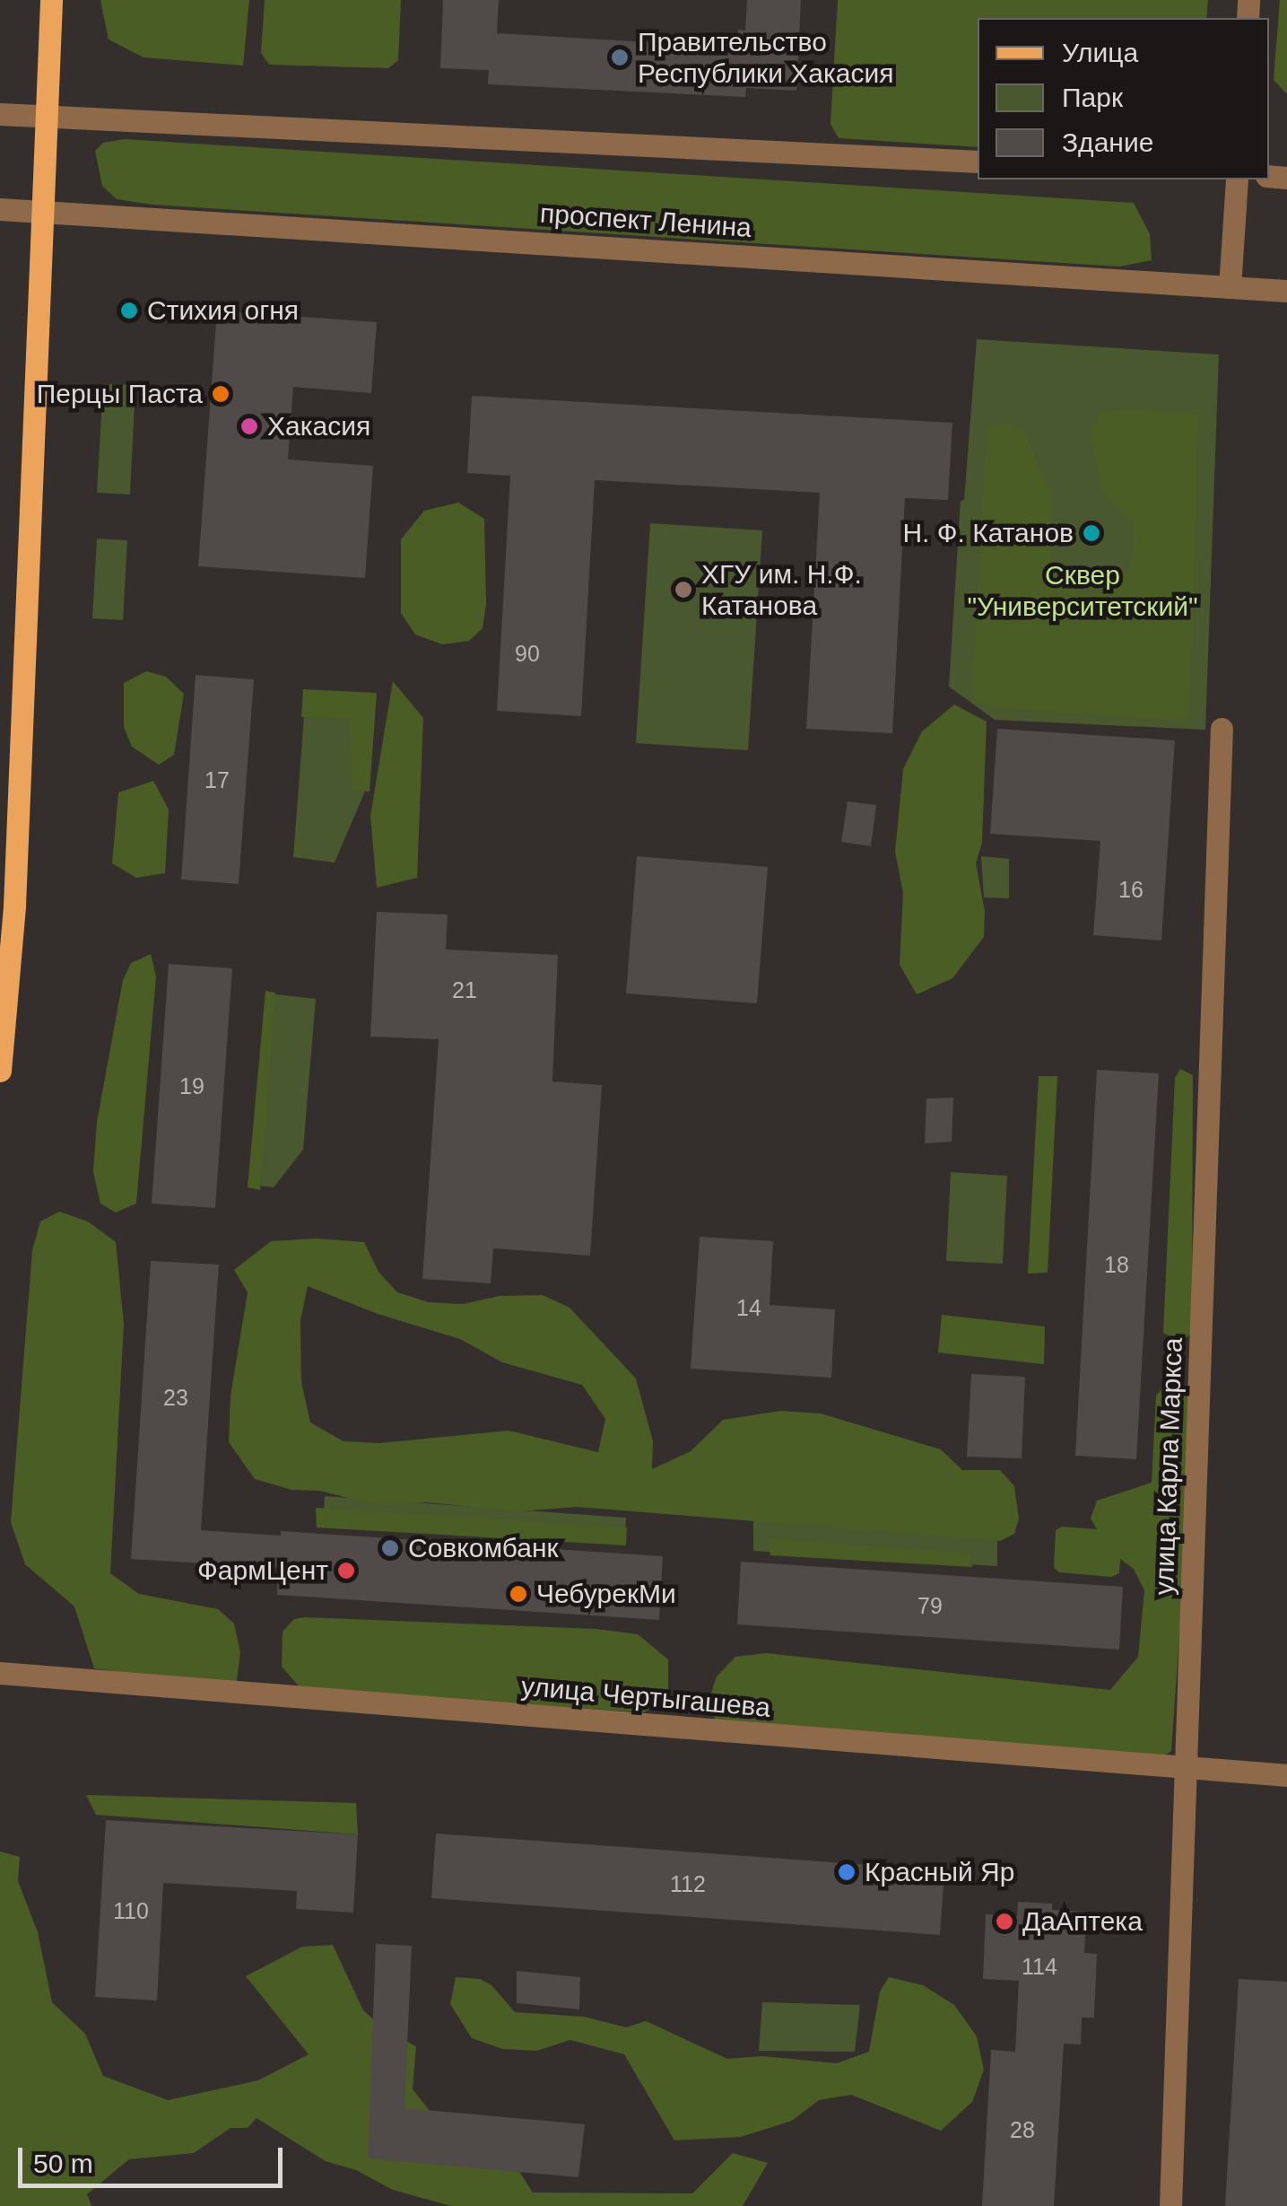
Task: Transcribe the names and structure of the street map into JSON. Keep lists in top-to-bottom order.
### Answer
{
  "streets": {
    "street": ["проспект Ленина", "улица Карла Маркса", "улица Чертыгашева"]
  },
  "crossings": [
    ["улица Карла Маркса", "улица Чертыгашева"]
  ],
  "parks": ["Сквер \"Университетский\""],
  "places": [
    "Правительство Республики Хакасия",
    "Стихия огня",
    "Перцы Паста",
    "Хакасия",
    "Н. Ф. Катанов",
    "ХГУ им. Н.Ф. Катанова",
    "Совкомбанк",
    "ФармЦент",
    "ЧебурекМи",
    "Красный Яр",
    "ДаАптека"
  ],
  "house_numbers": [
    "90",
    "17",
    "16",
    "21",
    "19",
    "18",
    "14",
    "23",
    "79",
    "112",
    "110",
    "114",
    "28"
  ],
  "legend": ["Улица", "Парк", "Здание"],
  "scale_bar": "50 m"
}
